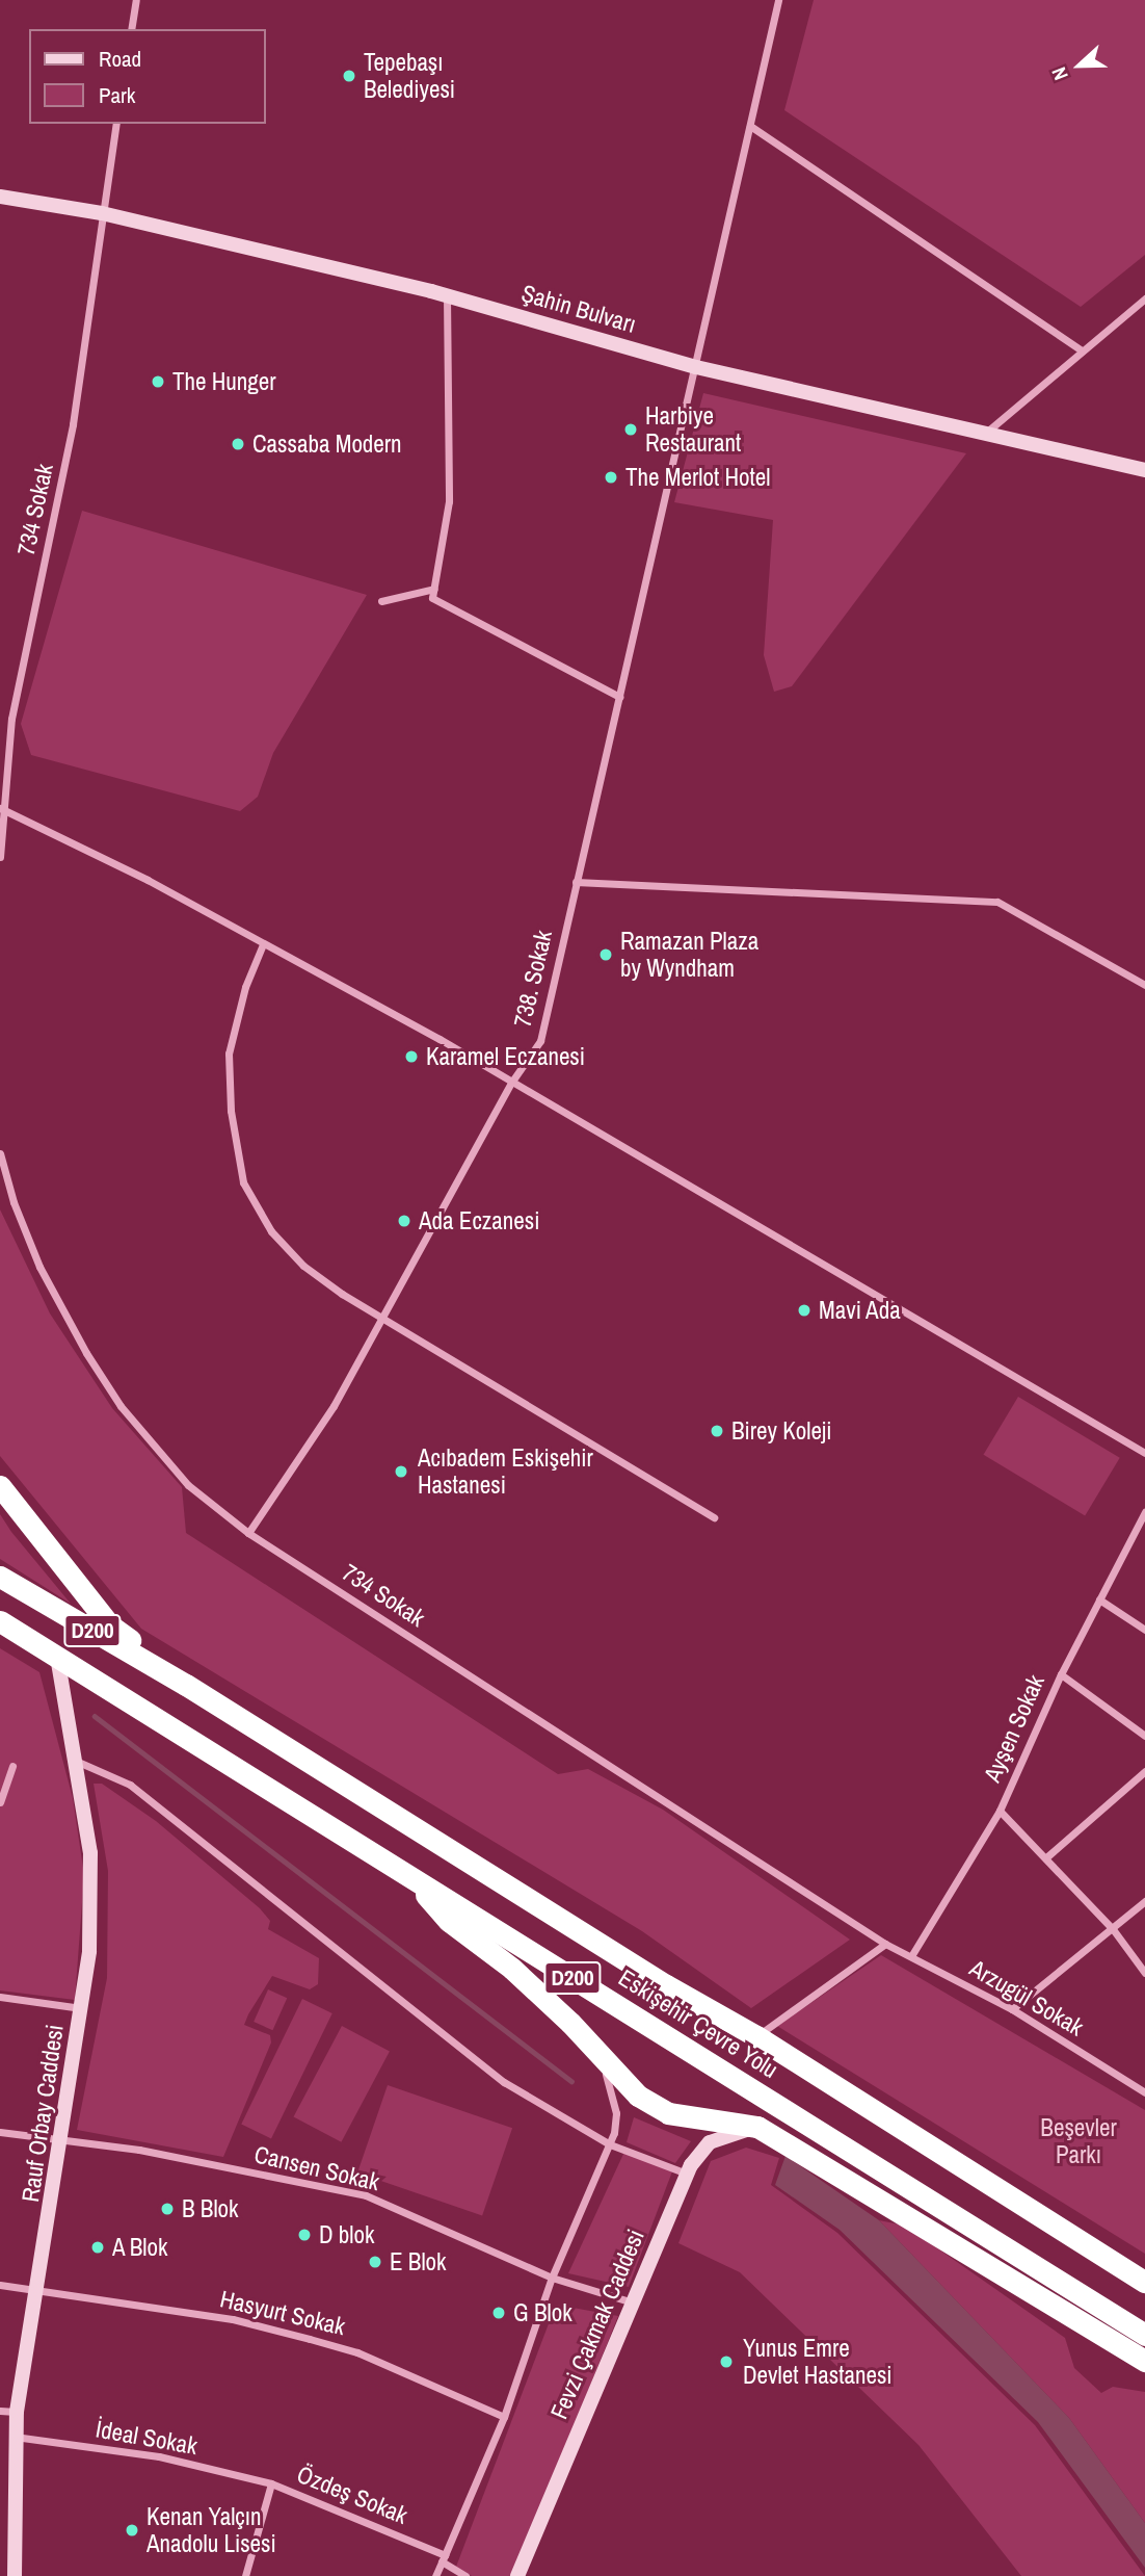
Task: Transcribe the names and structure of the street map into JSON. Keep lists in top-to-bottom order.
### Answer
{
  "streets": {
    "highway": ["D200", "Eskişehir Çevre Yolu"],
    "street": [
      "Şahin Bulvarı",
      "734 Sokak",
      "738. Sokak",
      "Ayşen Sokak",
      "Arzugül Sokak",
      "Rauf Orbay Caddesi",
      "Cansen Sokak",
      "Hasyurt Sokak",
      "Fevzi Çakmak Caddesi",
      "İdeal Sokak",
      "Özdeş Sokak"
    ]
  },
  "crossings": [
    ["Şahin Bulvarı", "734 Sokak"],
    ["Şahin Bulvarı", "738. Sokak"],
    ["734 Sokak", "738. Sokak"],
    ["734 Sokak", "Arzugül Sokak"],
    ["Ayşen Sokak", "Arzugül Sokak"],
    ["Eskişehir Çevre Yolu", "Rauf Orbay Caddesi"],
    ["Rauf Orbay Caddesi", "Cansen Sokak"],
    ["Rauf Orbay Caddesi", "Hasyurt Sokak"],
    ["Rauf Orbay Caddesi", "İdeal Sokak"],
    ["Cansen Sokak", "Fevzi Çakmak Caddesi"],
    ["İdeal Sokak", "Özdeş Sokak"]
  ],
  "parks": ["Beşevler Parkı"],
  "places": [
    "Tepebaşı Belediyesi",
    "The Hunger",
    "Harbiye Restaurant",
    "Cassaba Modern",
    "The Merlot Hotel",
    "Ramazan Plaza by Wyndham",
    "Karamel Eczanesi",
    "Ada Eczanesi",
    "Mavi Ada",
    "Birey Koleji",
    "Acıbadem Eskişehir Hastanesi",
    "B Blok",
    "D blok",
    "A Blok",
    "E Blok",
    "G Blok",
    "Yunus Emre Devlet Hastanesi",
    "Kenan Yalçın Anadolu Lisesi"
  ],
  "legend": ["Road", "Park"],
  "north": "left"
}
